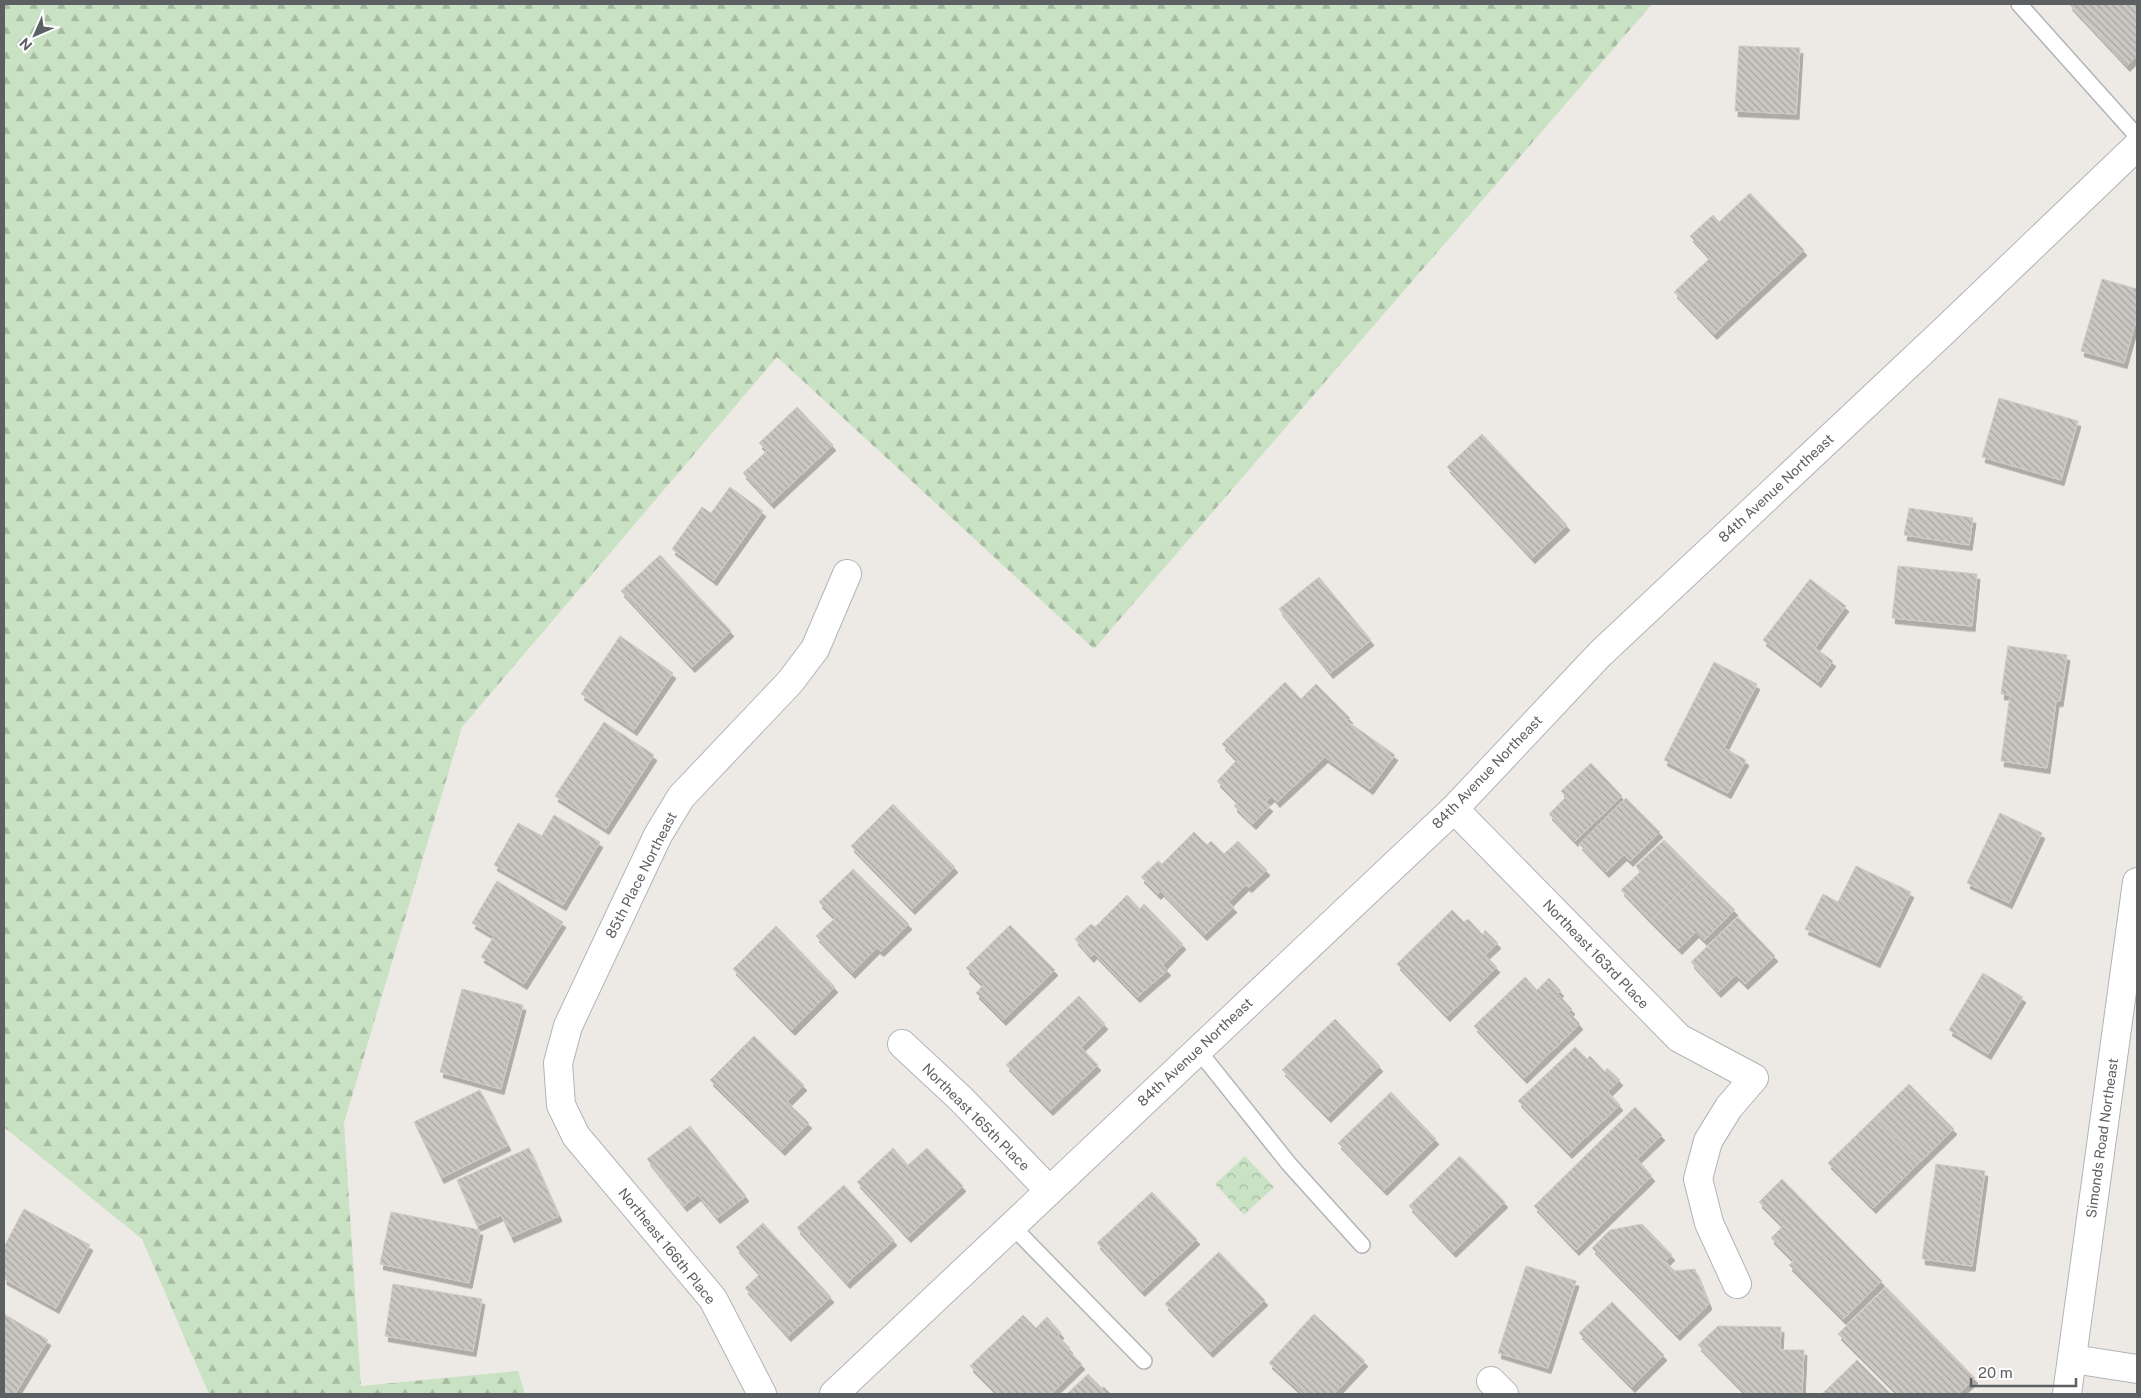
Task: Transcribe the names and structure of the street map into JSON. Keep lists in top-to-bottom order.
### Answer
{
  "streets": {
    "street": [
      "84th Avenue Northeast",
      "85th Place Northeast",
      "Northeast 163rd Place",
      "Northeast 165th Place",
      "Simonds Road Northeast",
      "Northeast 166th Place"
    ]
  },
  "crossings": [
    ["84th Avenue Northeast", "Northeast 163rd Place"],
    ["84th Avenue Northeast", "Northeast 165th Place"],
    ["85th Place Northeast", "Northeast 166th Place"]
  ],
  "scale_bar": "20 m",
  "north": "bottom left"
}
